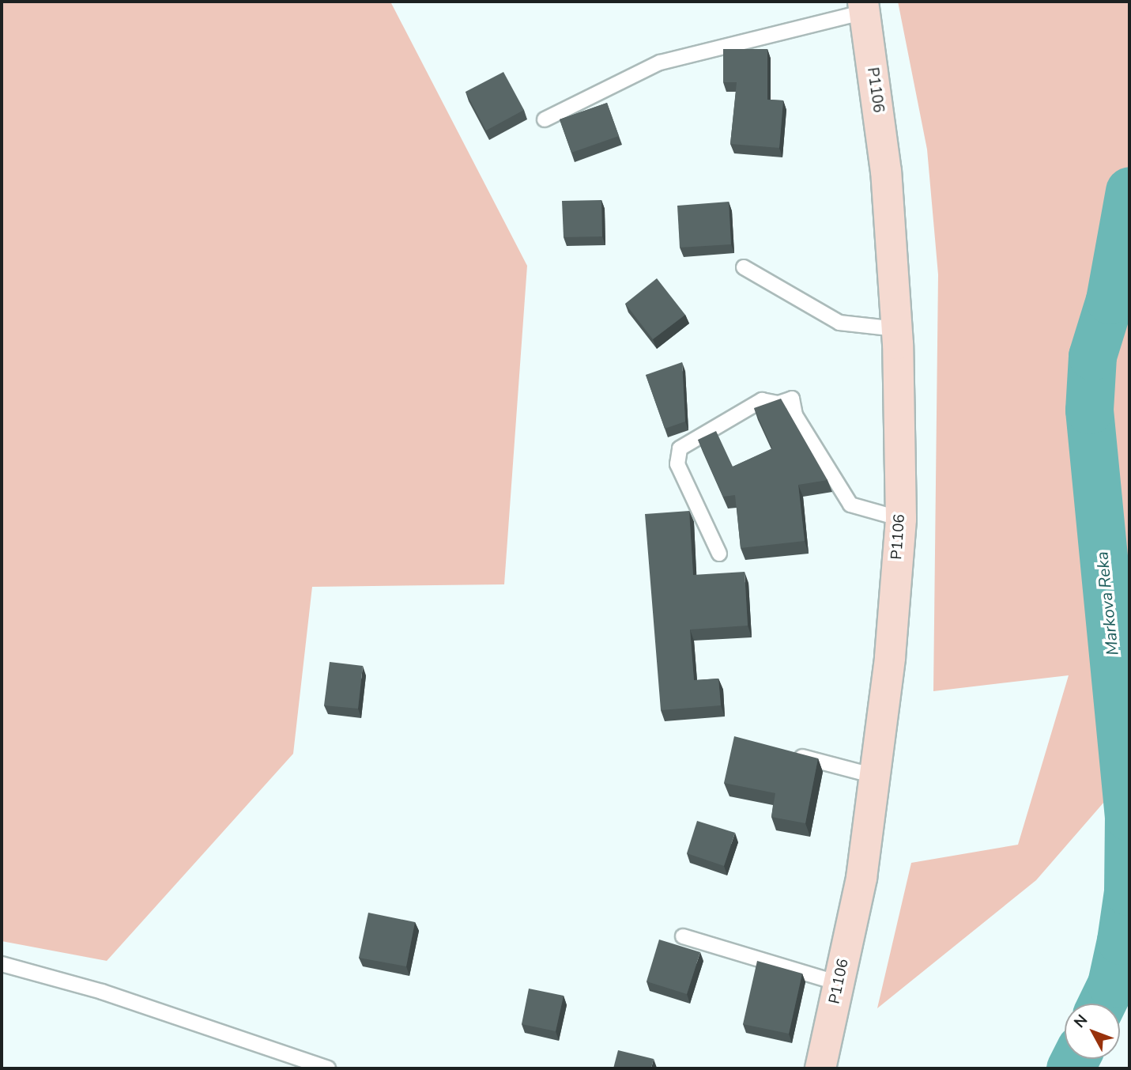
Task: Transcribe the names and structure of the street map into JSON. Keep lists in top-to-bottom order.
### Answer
{
  "streets": {
    "main road": ["P1106"]
  },
  "water": ["Markova Reka"],
  "north": "top left"
}
